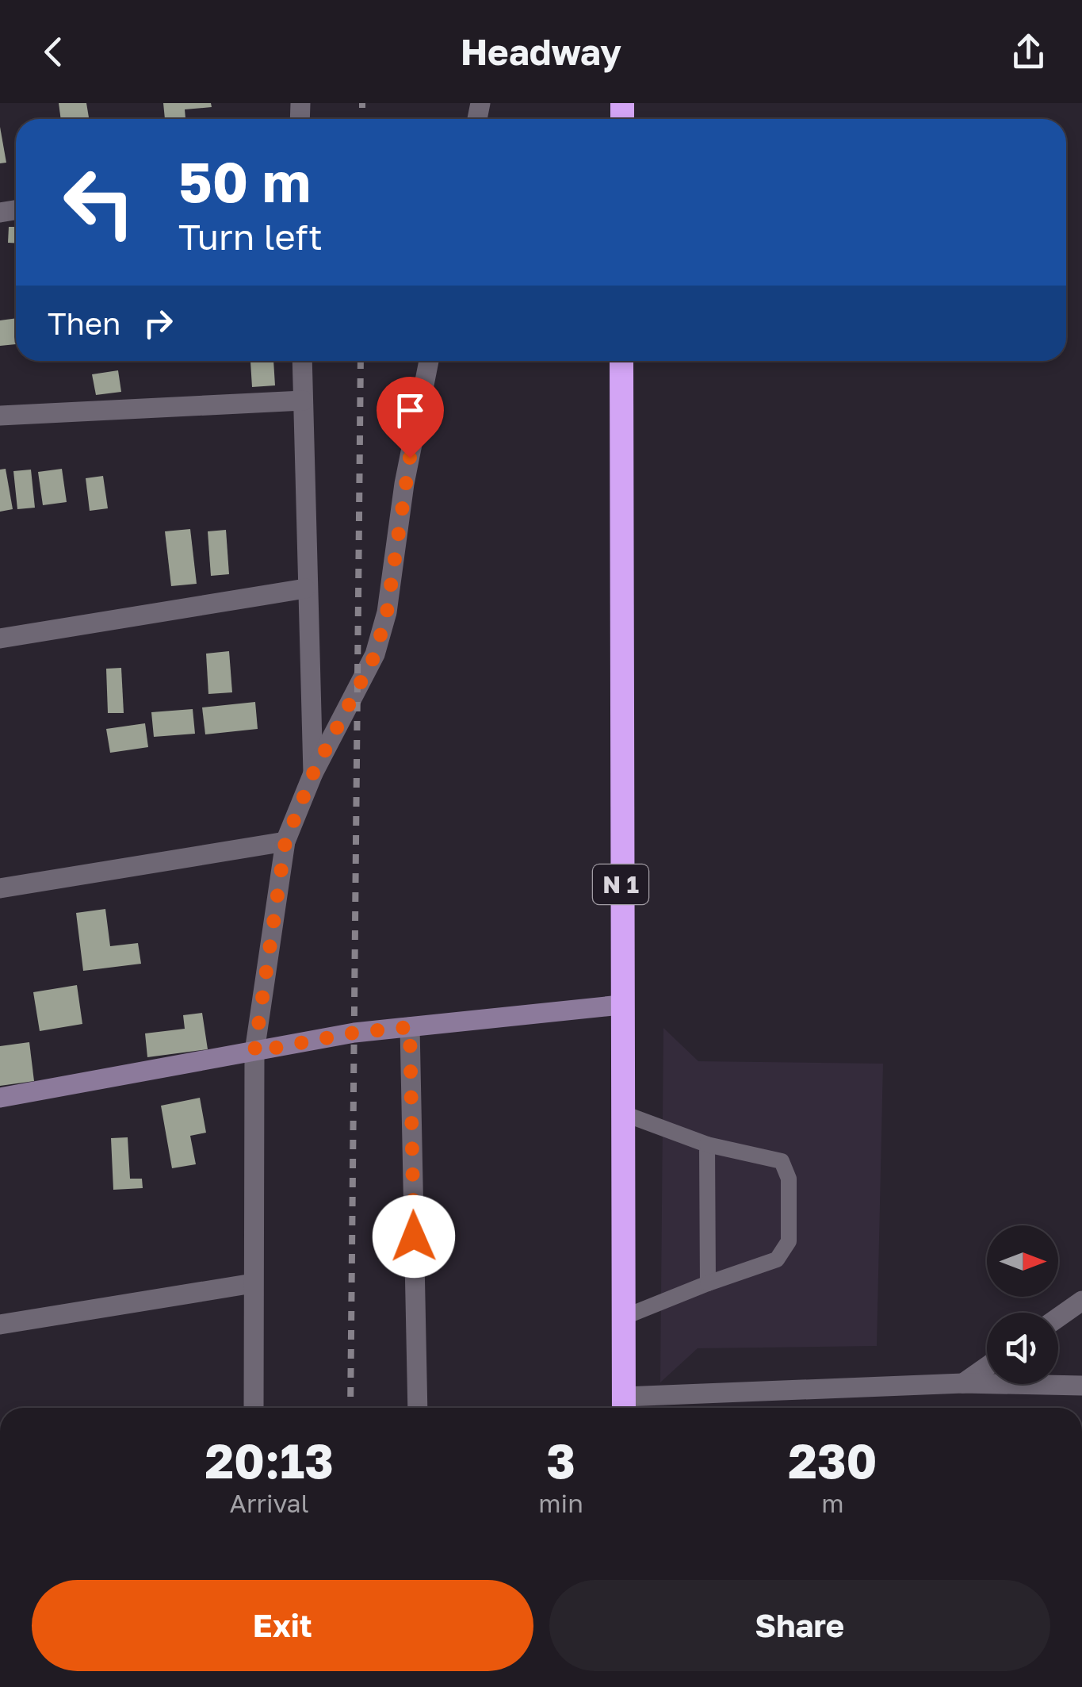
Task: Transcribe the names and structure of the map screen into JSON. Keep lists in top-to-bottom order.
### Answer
{
  "streets": {
    "highway": ["N 1"]
  },
  "north": "right",
  "page": {
    "header": "Headway",
    "turn": ["50 m", "Turn left"],
    "then": "Then",
    "eta": [
      "20:13",
      "Arrival",
      "3",
      "min",
      "230",
      "m"
    ],
    "buttons": ["Exit", "Share"]
  }
}
